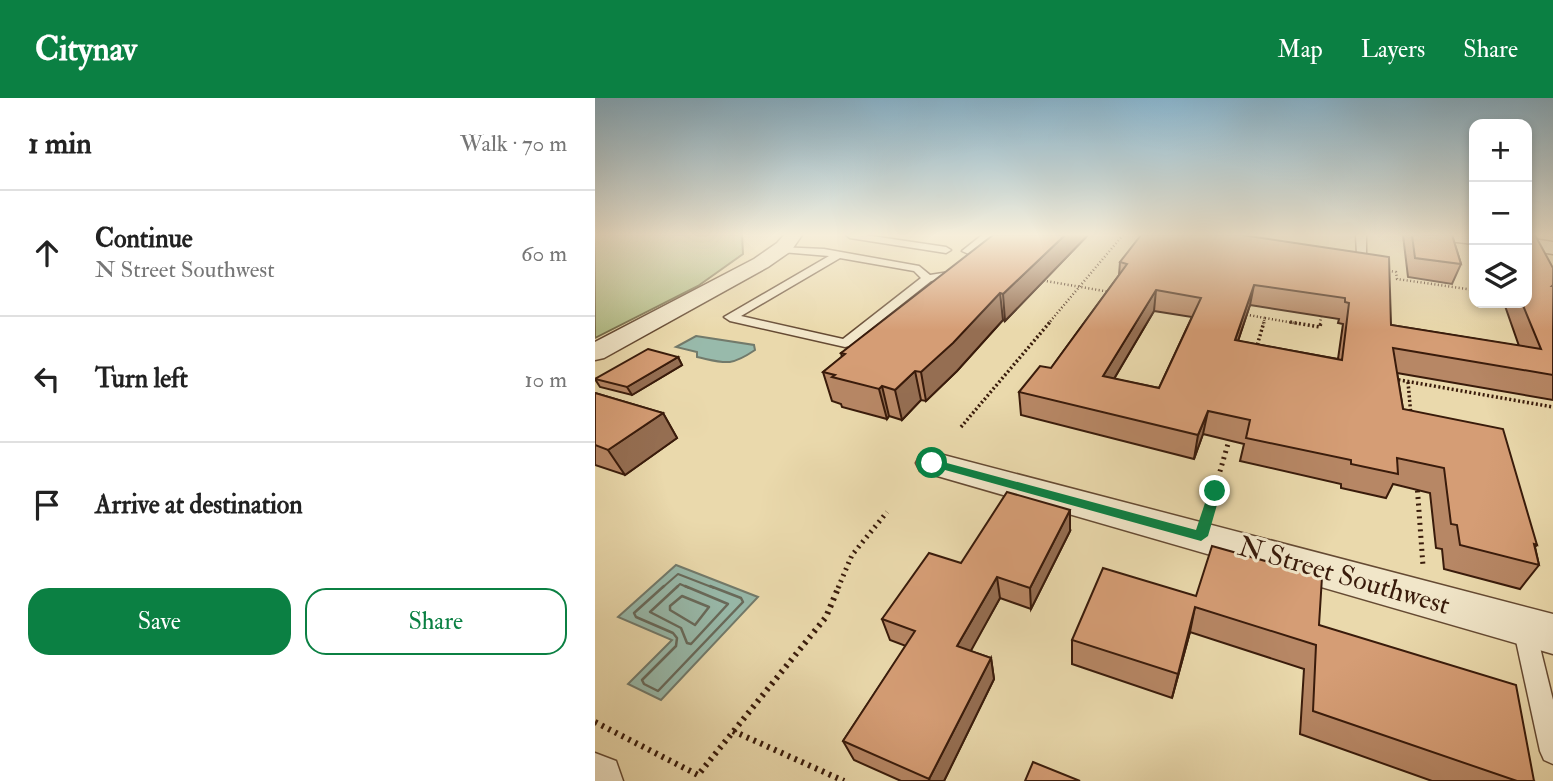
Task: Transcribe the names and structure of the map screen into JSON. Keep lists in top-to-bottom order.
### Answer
{
  "streets": {
    "street": ["N Street Southwest"]
  },
  "page": {
    "header": "Citynav",
    "nav": ["Map", "Layers", "Share"],
    "heading": ["1 min", "Walk · 70 m"],
    "map_buttons": ["+", "−"],
    "list": [
      ["Continue", "N Street Southwest", "60 m"],
      ["Turn left", "10 m"],
      "Arrive at destination"
    ],
    "buttons": ["Save", "Share"]
  }
}
